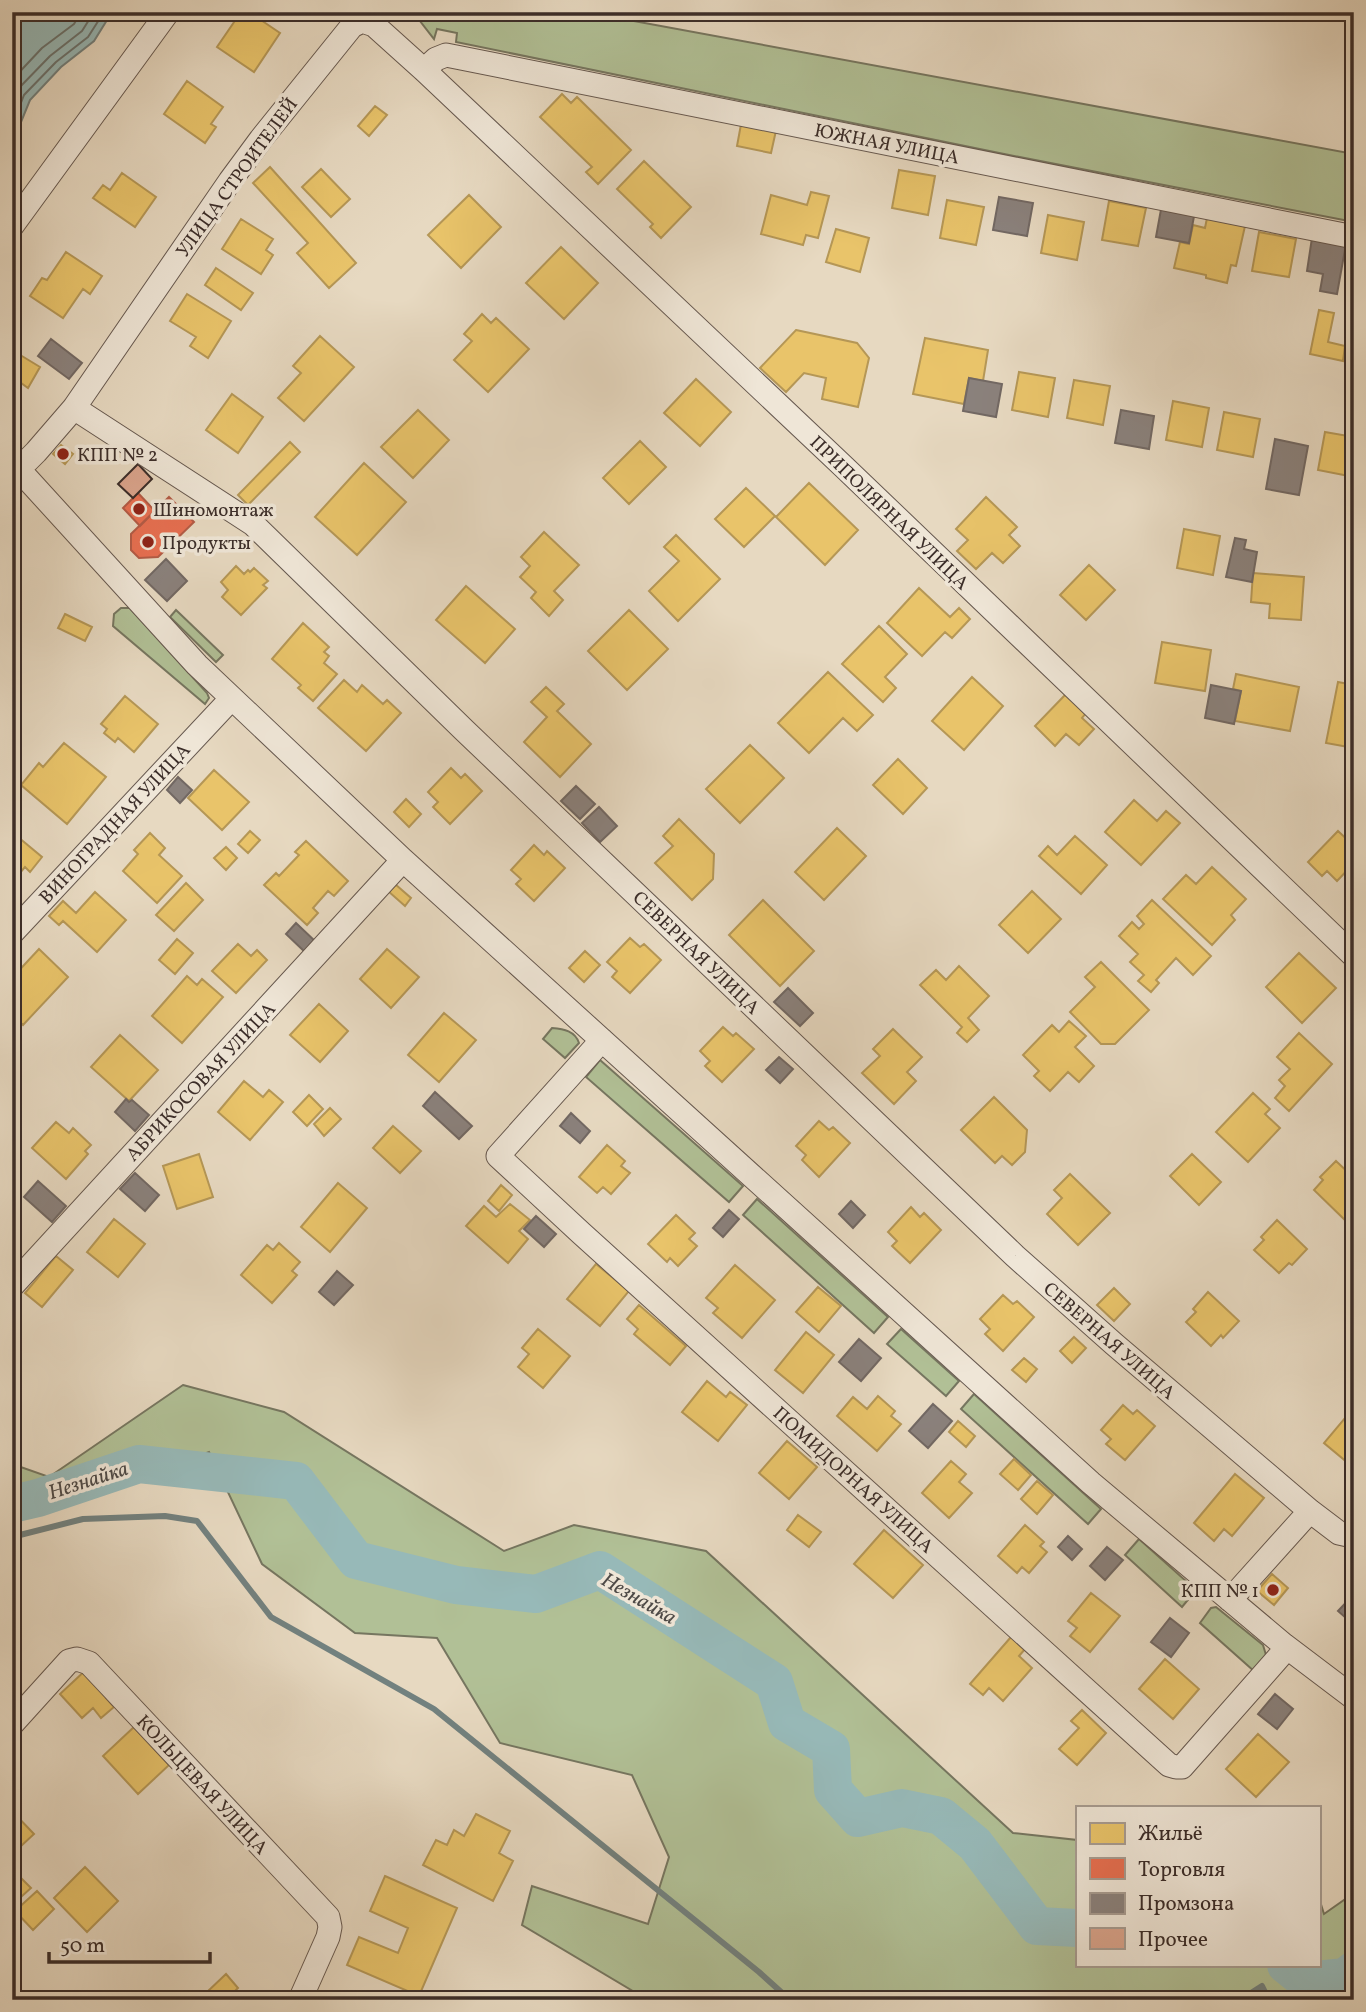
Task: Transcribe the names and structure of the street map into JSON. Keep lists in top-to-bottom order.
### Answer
{
  "streets": {
    "street": [
      "ЮЖНАЯ УЛИЦА",
      "УЛИЦА СТРОИТЕЛЕЙ",
      "ПРИПОЛЯРНАЯ УЛИЦА",
      "ВИНОГРАДНАЯ УЛИЦА",
      "СЕВЕРНАЯ УЛИЦА",
      "АБРИКОСОВАЯ УЛИЦА",
      "ПОМИДОРНАЯ УЛИЦА",
      "КОЛЬЦЕВАЯ УЛИЦА"
    ]
  },
  "crossings": [
    ["ЮЖНАЯ УЛИЦА", "УЛИЦА СТРОИТЕЛЕЙ"],
    ["ЮЖНАЯ УЛИЦА", "ПРИПОЛЯРНАЯ УЛИЦА"],
    ["УЛИЦА СТРОИТЕЛЕЙ", "ПРИПОЛЯРНАЯ УЛИЦА"],
    ["УЛИЦА СТРОИТЕЛЕЙ", "СЕВЕРНАЯ УЛИЦА"]
  ],
  "water": ["Незнайка"],
  "places": [
    "КПП № 2",
    "Шиномонтаж",
    "Продукты",
    "КПП № 1"
  ],
  "legend": [
    "Жильё",
    "Торговля",
    "Промзона",
    "Прочее"
  ],
  "scale_bar": "50 m"
}
